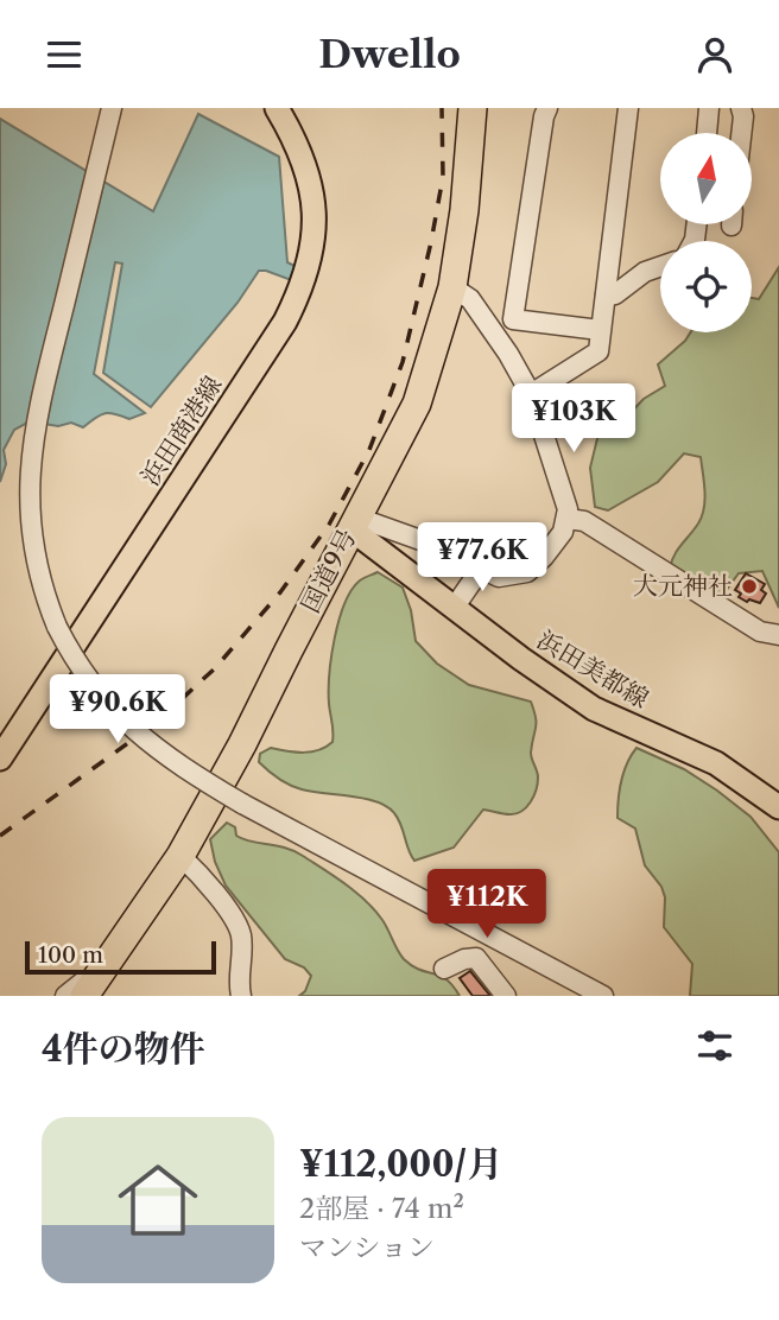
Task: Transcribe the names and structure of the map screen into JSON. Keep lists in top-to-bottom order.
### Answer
{
  "streets": {
    "highway": ["国道9号"],
    "main road": ["浜田商港線", "浜田美都線"]
  },
  "crossings": [
    ["国道9号", "浜田美都線"]
  ],
  "places": ["大元神社"],
  "scale_bar": "100 m",
  "north": "top",
  "page": {
    "header": "Dwello",
    "price": [
      "¥103K",
      "¥77.6K",
      "¥90.6K",
      "¥112K"
    ],
    "scale": "100 m",
    "heading": "4件の物件",
    "list": [
      {
        "name": "¥112,000/月",
        "note": "2部屋 · 74 m² · マンション"
      }
    ]
  }
}
